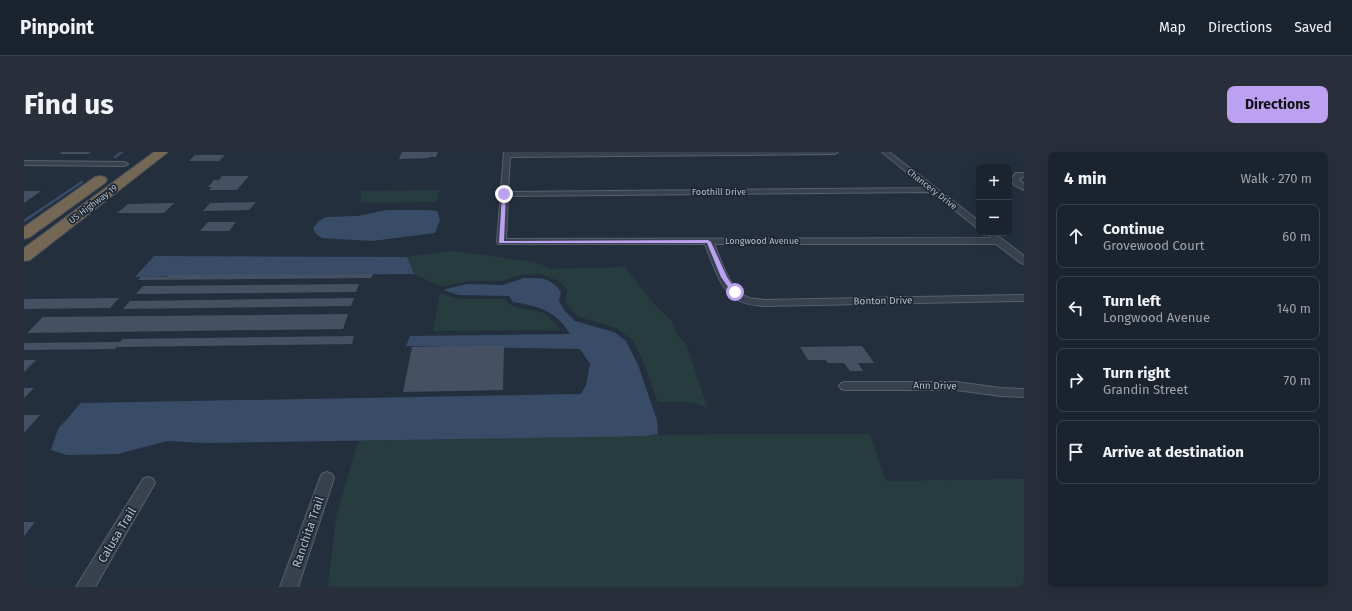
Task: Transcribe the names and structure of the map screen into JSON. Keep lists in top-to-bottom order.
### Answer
{
  "streets": {
    "highway": ["US Highway 19"],
    "street": [
      "Chancery Drive",
      "Foothill Drive",
      "Longwood Avenue",
      "Bonton Drive",
      "Ann Drive",
      "Ranchita Trail",
      "Calusa Trail"
    ]
  },
  "crossings": [
    ["Chancery Drive", "Foothill Drive"],
    ["Foothill Drive", "Longwood Avenue"],
    ["Longwood Avenue", "Bonton Drive"]
  ],
  "page": {
    "header": "Pinpoint",
    "nav": ["Map", "Directions", "Saved"],
    "buttons": "Directions",
    "title": "Find us",
    "heading": ["4 min", "Walk · 270 m"],
    "map_buttons": ["+", "−"],
    "list": [
      ["Continue", "Grovewood Court", "60 m"],
      ["Turn left", "Longwood Avenue", "140 m"],
      ["Turn right", "Grandin Street", "70 m"],
      "Arrive at destination"
    ]
  }
}
